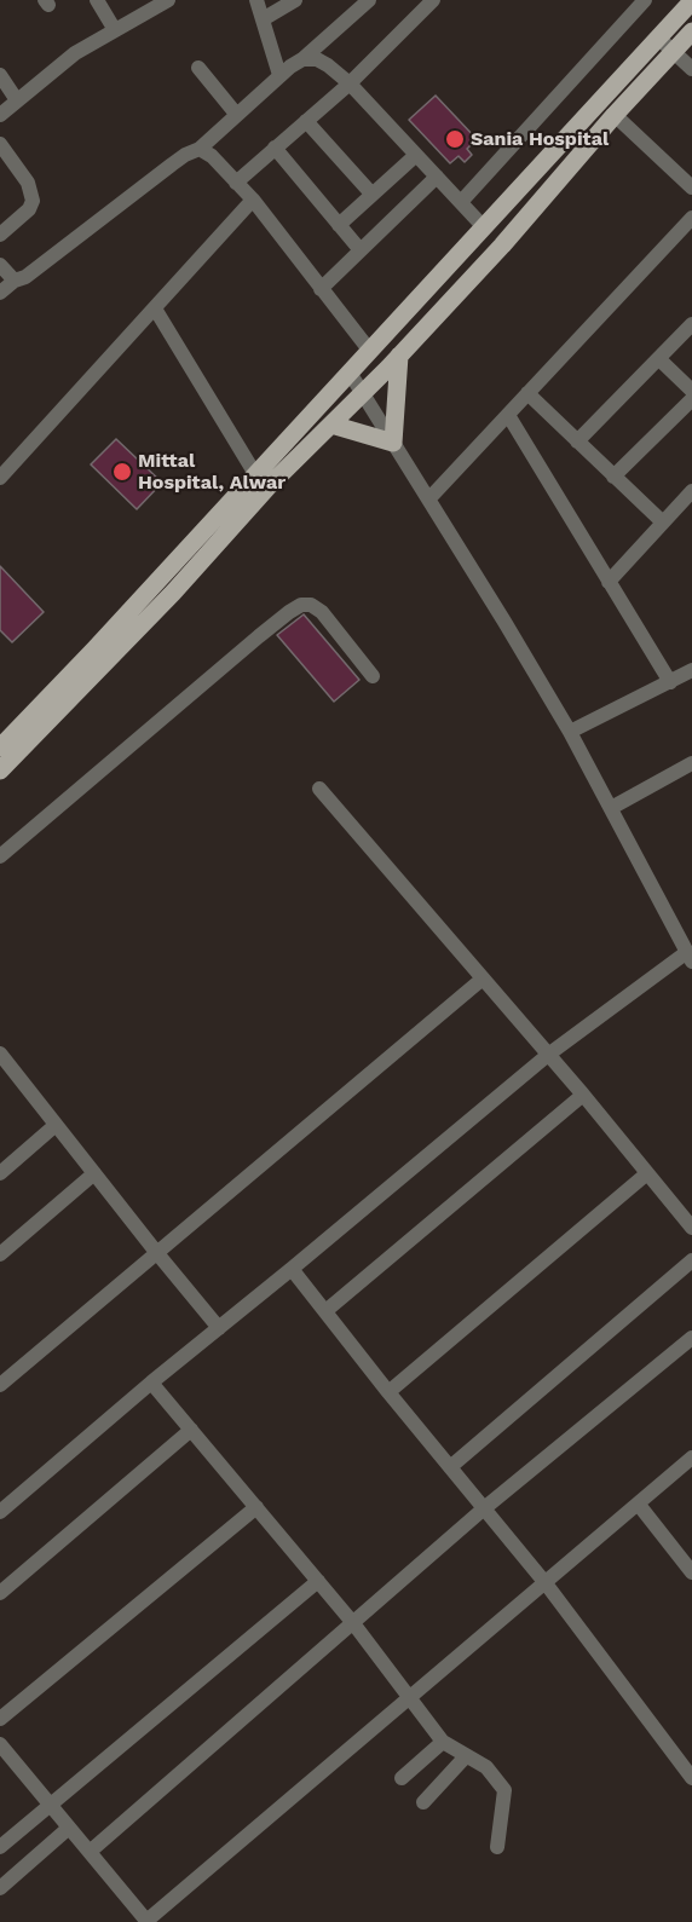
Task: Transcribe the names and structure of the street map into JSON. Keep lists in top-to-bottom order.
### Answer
{
  "places": ["Sania Hospital", "Mittal Hospital, Alwar"]
}
